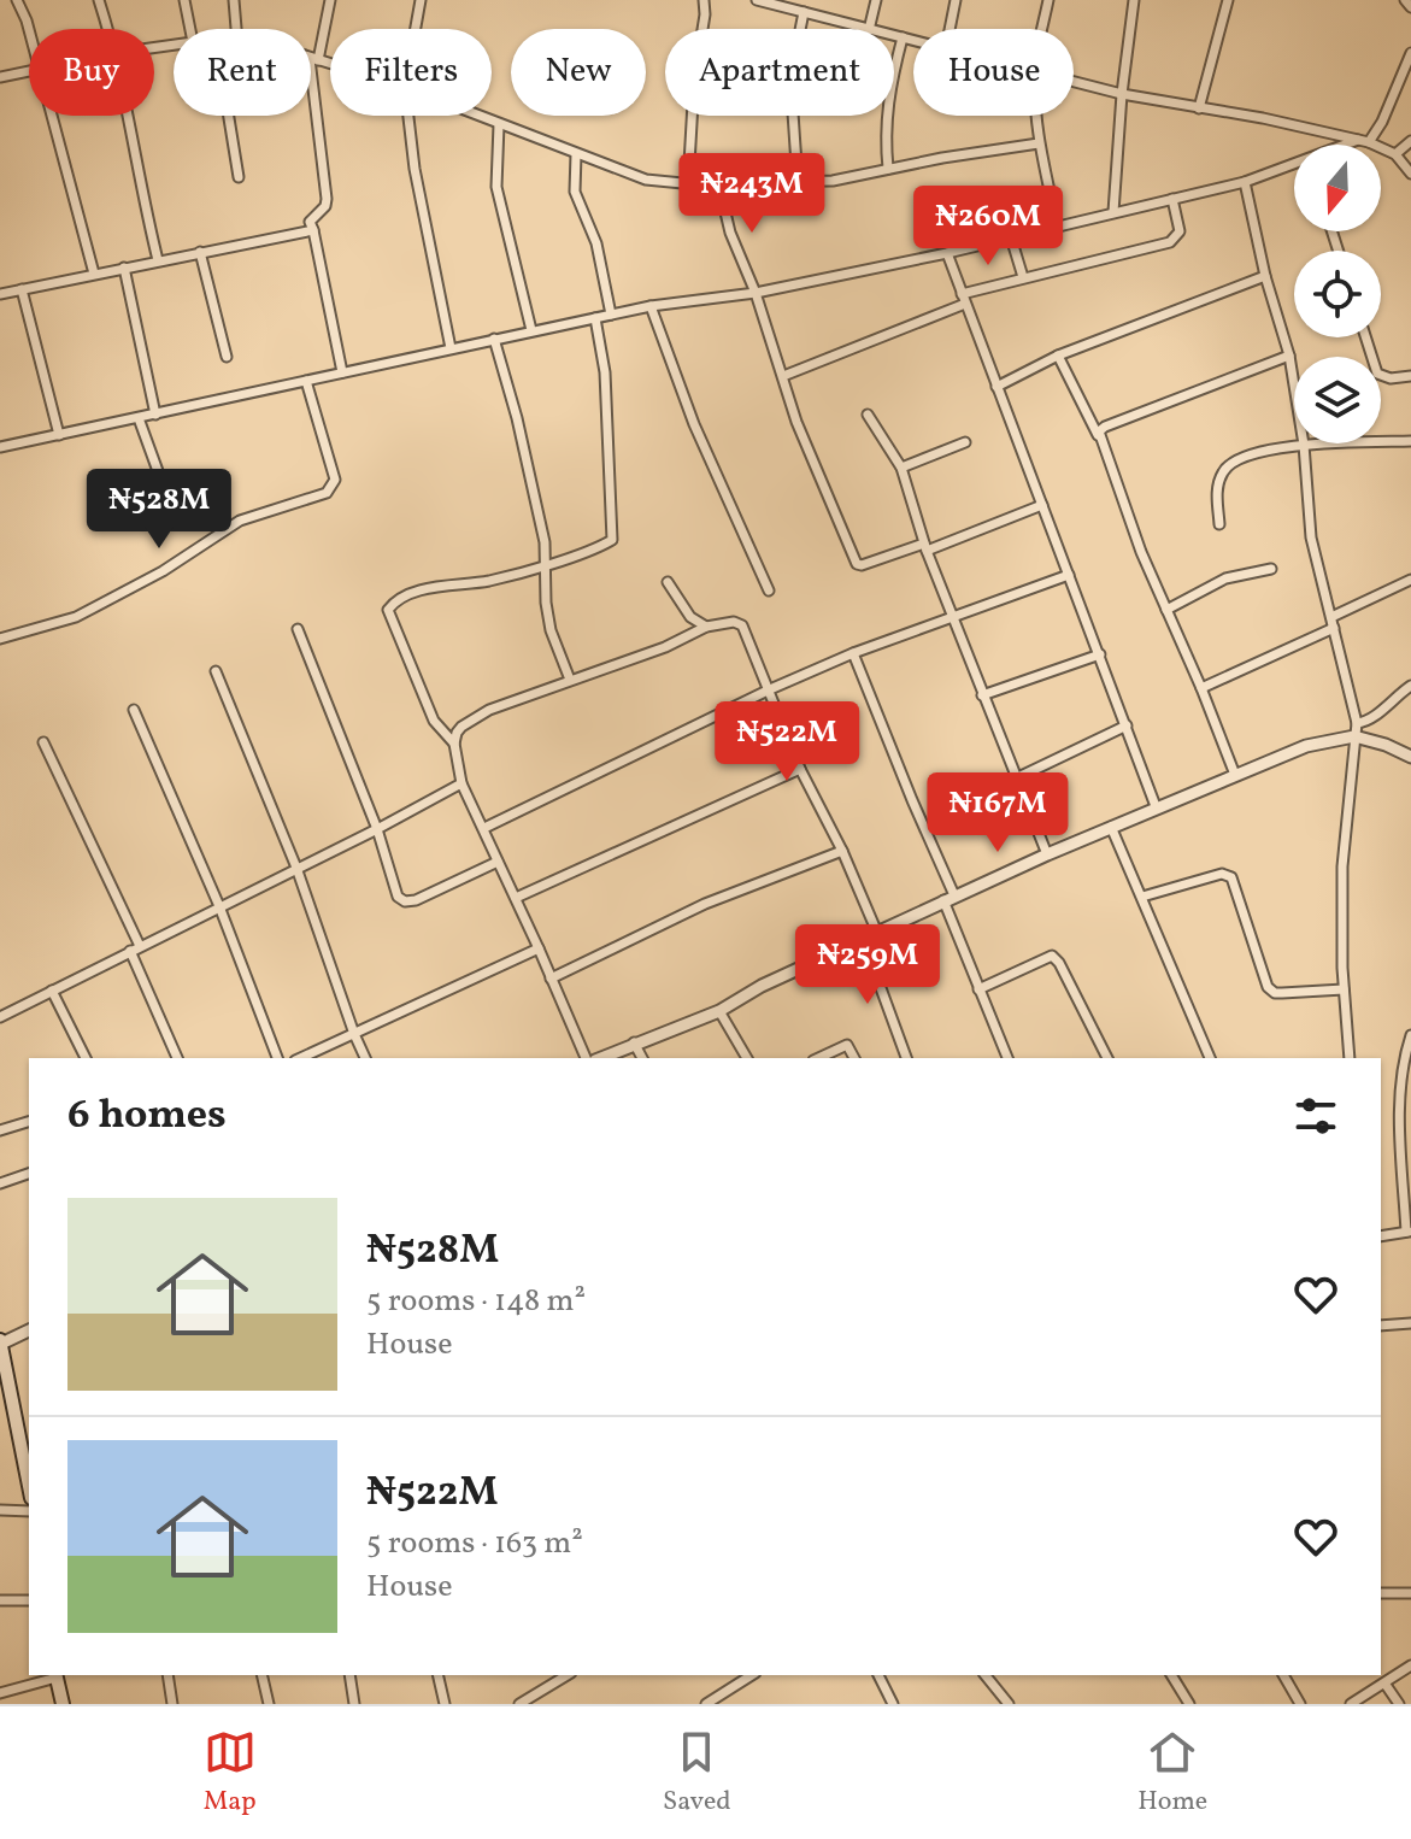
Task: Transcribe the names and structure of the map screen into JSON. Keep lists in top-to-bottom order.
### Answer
{
  "north": "bottom",
  "page": {
    "chip": [
      "Buy",
      "Rent",
      "Filters",
      "New",
      "Apartment",
      "House"
    ],
    "price": [
      "₦243M",
      "₦260M",
      "₦528M",
      "₦522M",
      "₦167M",
      "₦259M"
    ],
    "heading": "6 homes",
    "list": [
      {
        "name": "₦528M",
        "note": "5 rooms · 148 m² · House"
      },
      {
        "name": "₦522M",
        "note": "5 rooms · 163 m² · House"
      }
    ],
    "tabs": ["Map", "Saved", "Home"]
  }
}
